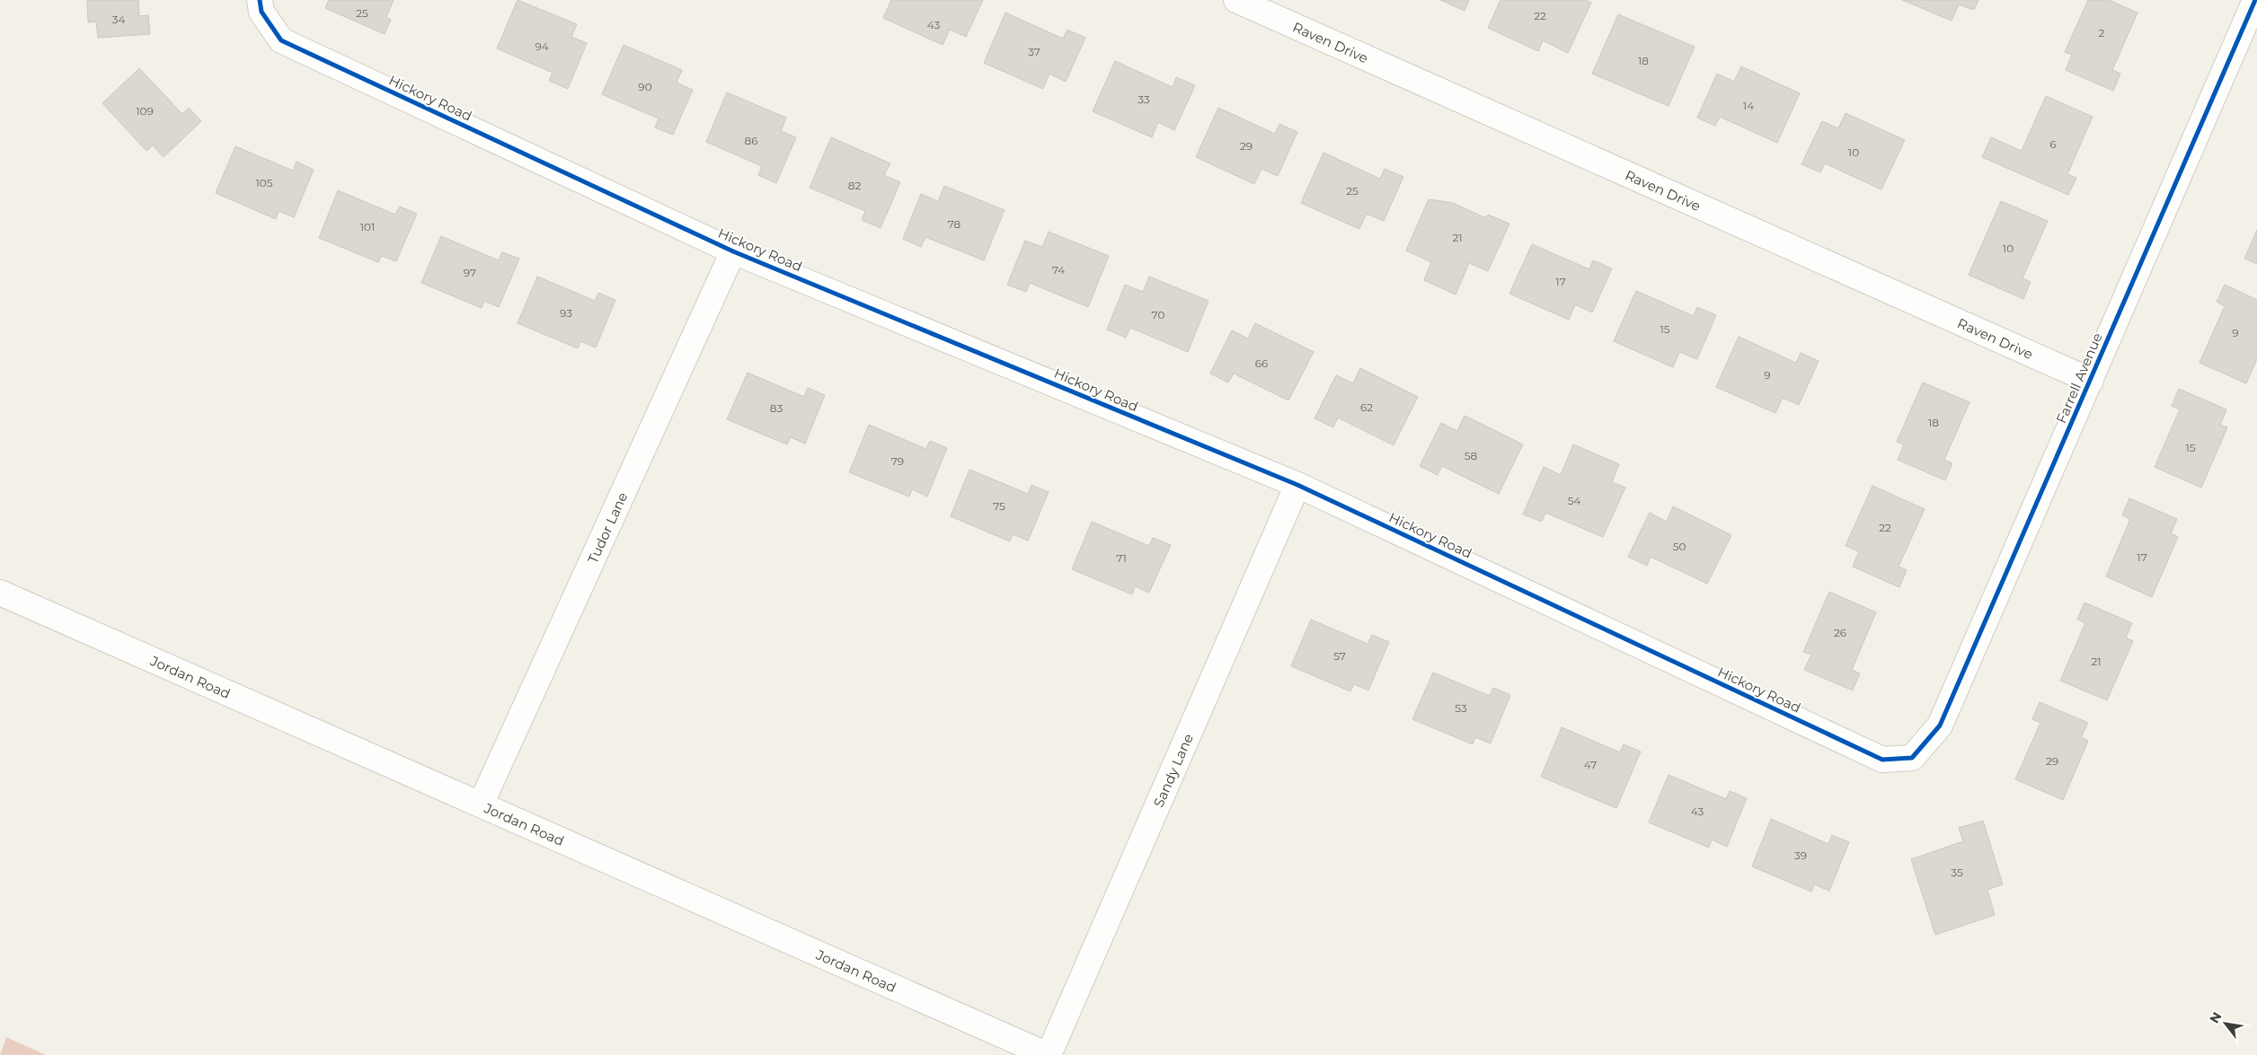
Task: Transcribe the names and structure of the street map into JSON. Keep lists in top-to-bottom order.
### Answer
{
  "streets": {
    "street": [
      "Raven Drive",
      "Hickory Road",
      "Farrell Avenue",
      "Tudor Lane",
      "Jordan Road",
      "Sandy Lane"
    ]
  },
  "crossings": [
    ["Raven Drive", "Farrell Avenue"],
    ["Hickory Road", "Farrell Avenue"],
    ["Hickory Road", "Tudor Lane"],
    ["Hickory Road", "Sandy Lane"],
    ["Tudor Lane", "Jordan Road"],
    ["Jordan Road", "Sandy Lane"]
  ],
  "house_numbers": [
    "25",
    "22",
    "34",
    "43",
    "2",
    "94",
    "37",
    "18",
    "90",
    "33",
    "14",
    "109",
    "86",
    "6",
    "29",
    "10",
    "105",
    "82",
    "25",
    "78",
    "101",
    "21",
    "10",
    "74",
    "97",
    "17",
    "93",
    "70",
    "15",
    "9",
    "66",
    "9",
    "62",
    "83",
    "18",
    "15",
    "58",
    "79",
    "54",
    "75",
    "22",
    "50",
    "17",
    "71",
    "26",
    "57",
    "21",
    "53",
    "29",
    "47",
    "43",
    "39",
    "35"
  ],
  "north": "top left"
}
